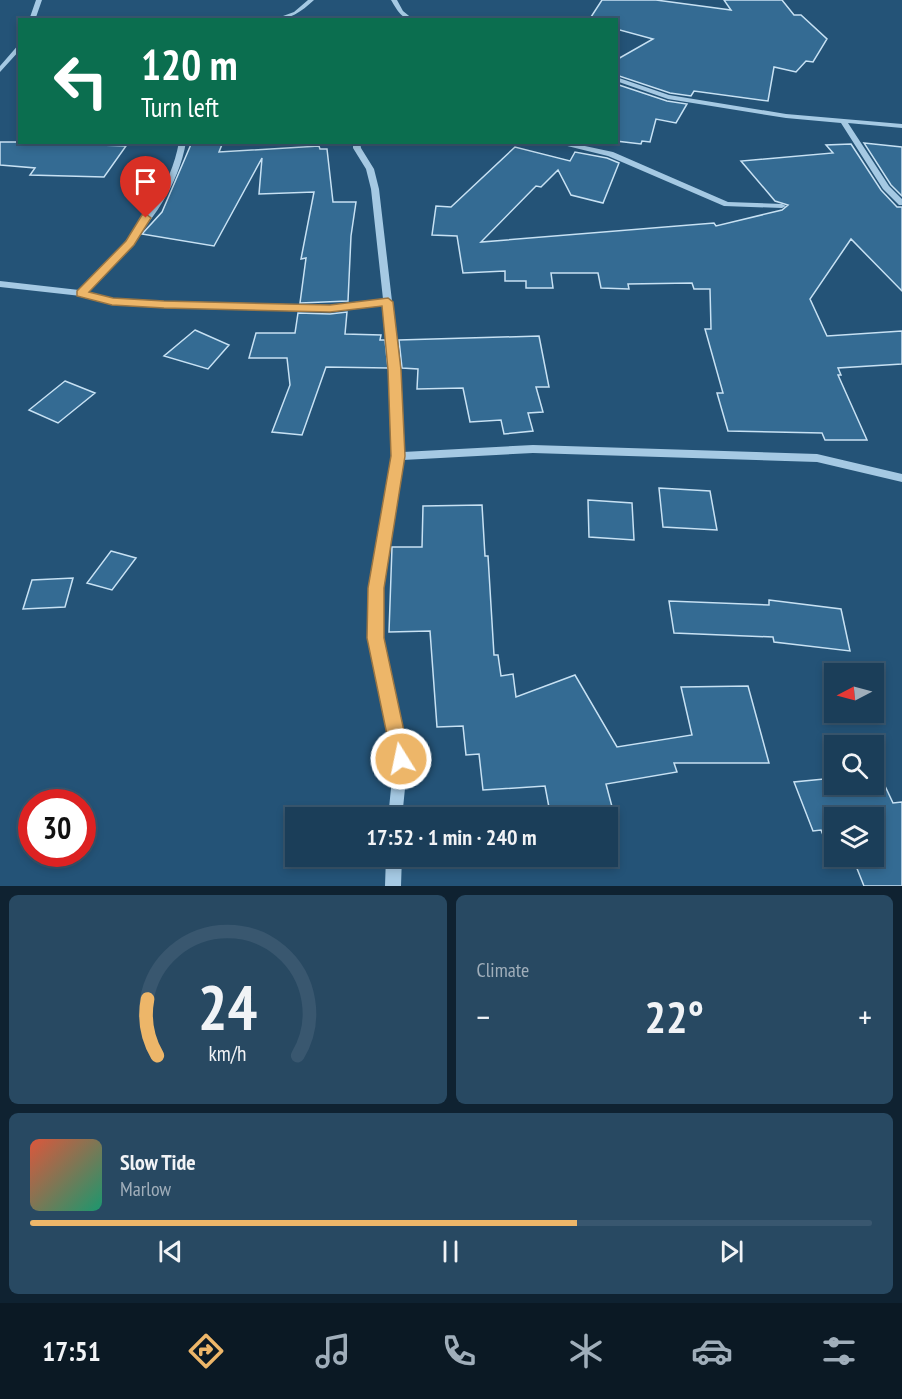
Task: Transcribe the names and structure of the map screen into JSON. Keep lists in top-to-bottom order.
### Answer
{
  "north": "left",
  "page": {
    "turn": ["120 m", "Turn left"],
    "limit": "30",
    "trip": "17:52 · 1 min · 240 m",
    "tile": "Climate",
    "heat": ["−", "22°", "+"],
    "song": ["Slow Tide", "Marlow"],
    "tabs": "17:51",
    "gauge": ["24", "km/h"]
  }
}
